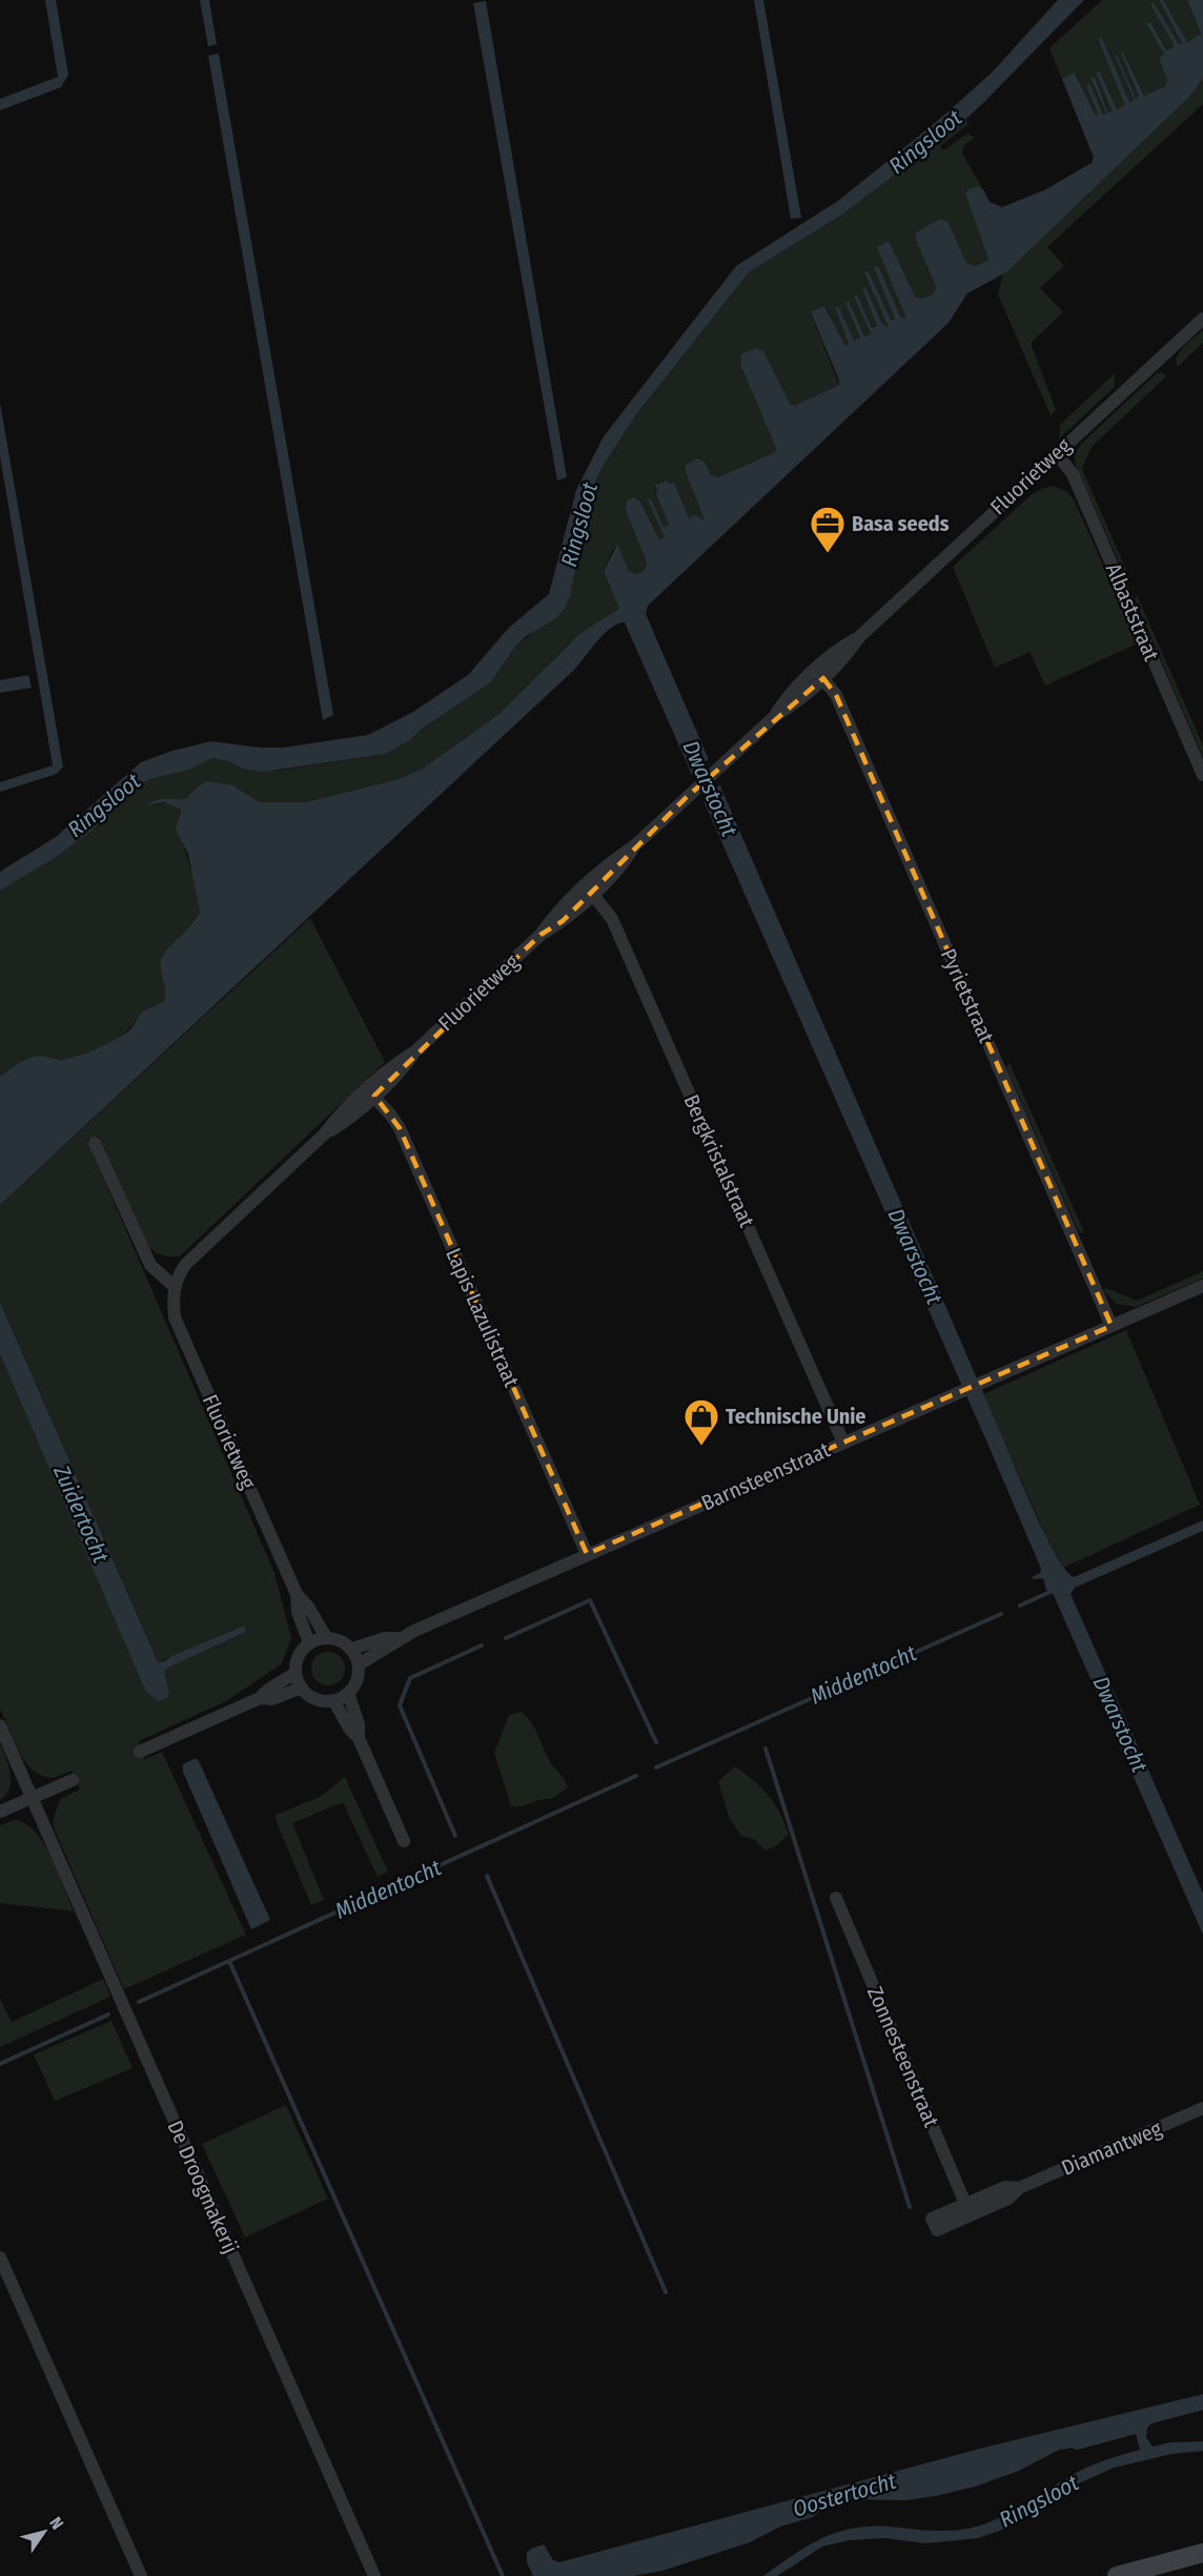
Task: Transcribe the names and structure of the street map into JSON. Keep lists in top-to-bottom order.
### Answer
{
  "streets": {
    "street": [
      "Fluorietweg",
      "Albaststraat",
      "Pyrietstraat",
      "Bergkristalstraat",
      "Lapis Lazulistraat",
      "Barnsteenstraat",
      "Zonnesteenstraat",
      "Diamantweg",
      "De Droogmakerij"
    ]
  },
  "crossings": [
    ["Fluorietweg", "Albaststraat"],
    ["Fluorietweg", "Pyrietstraat"],
    ["Fluorietweg", "Bergkristalstraat"],
    ["Fluorietweg", "Lapis Lazulistraat"],
    ["Fluorietweg", "Barnsteenstraat"],
    ["Pyrietstraat", "Barnsteenstraat"],
    ["Bergkristalstraat", "Barnsteenstraat"],
    ["Lapis Lazulistraat", "Barnsteenstraat"],
    ["Zonnesteenstraat", "Diamantweg"]
  ],
  "water": [
    "Ringsloot",
    "Dwarstocht",
    "Zuidertocht",
    "Middentocht",
    "Oostertocht"
  ],
  "places": {
    "office": ["Basa seeds"],
    "shop": ["Technische Unie"]
  },
  "north": "top right"
}
